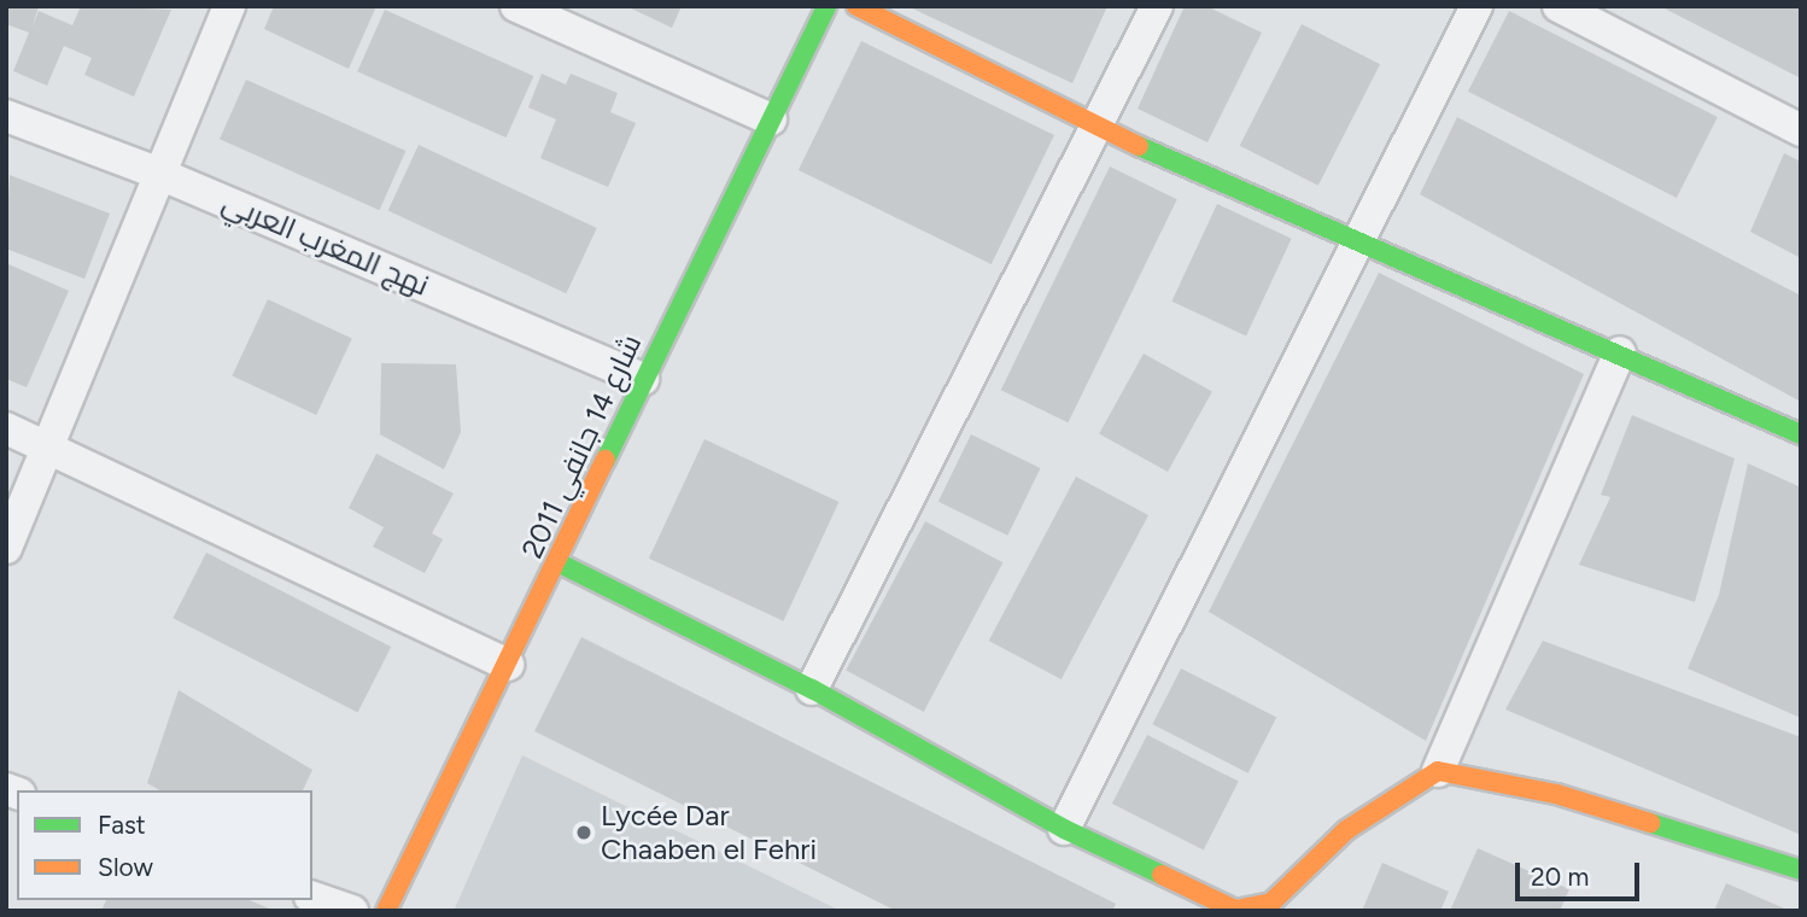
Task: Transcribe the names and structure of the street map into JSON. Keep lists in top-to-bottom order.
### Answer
{
  "streets": {
    "street": ["نهج المغرب العربي", "شارع 14 جانفي 2011"]
  },
  "crossings": [
    ["نهج المغرب العربي", "شارع 14 جانفي 2011"]
  ],
  "places": ["Lycée Dar Chaaben el Fehri"],
  "legend": ["Fast", "Slow"],
  "scale_bar": "20 m"
}
